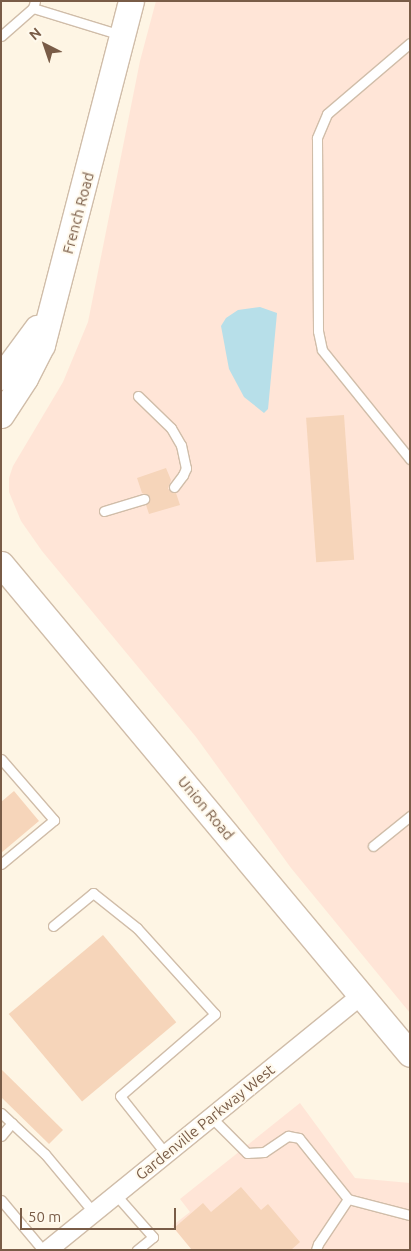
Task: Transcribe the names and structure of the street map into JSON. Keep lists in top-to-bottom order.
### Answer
{
  "streets": {
    "main road": ["French Road", "Union Road"],
    "street": ["Gardenville Parkway West"]
  },
  "crossings": [
    ["Union Road", "Gardenville Parkway West"]
  ],
  "scale_bar": "50 m",
  "north": "top left"
}
